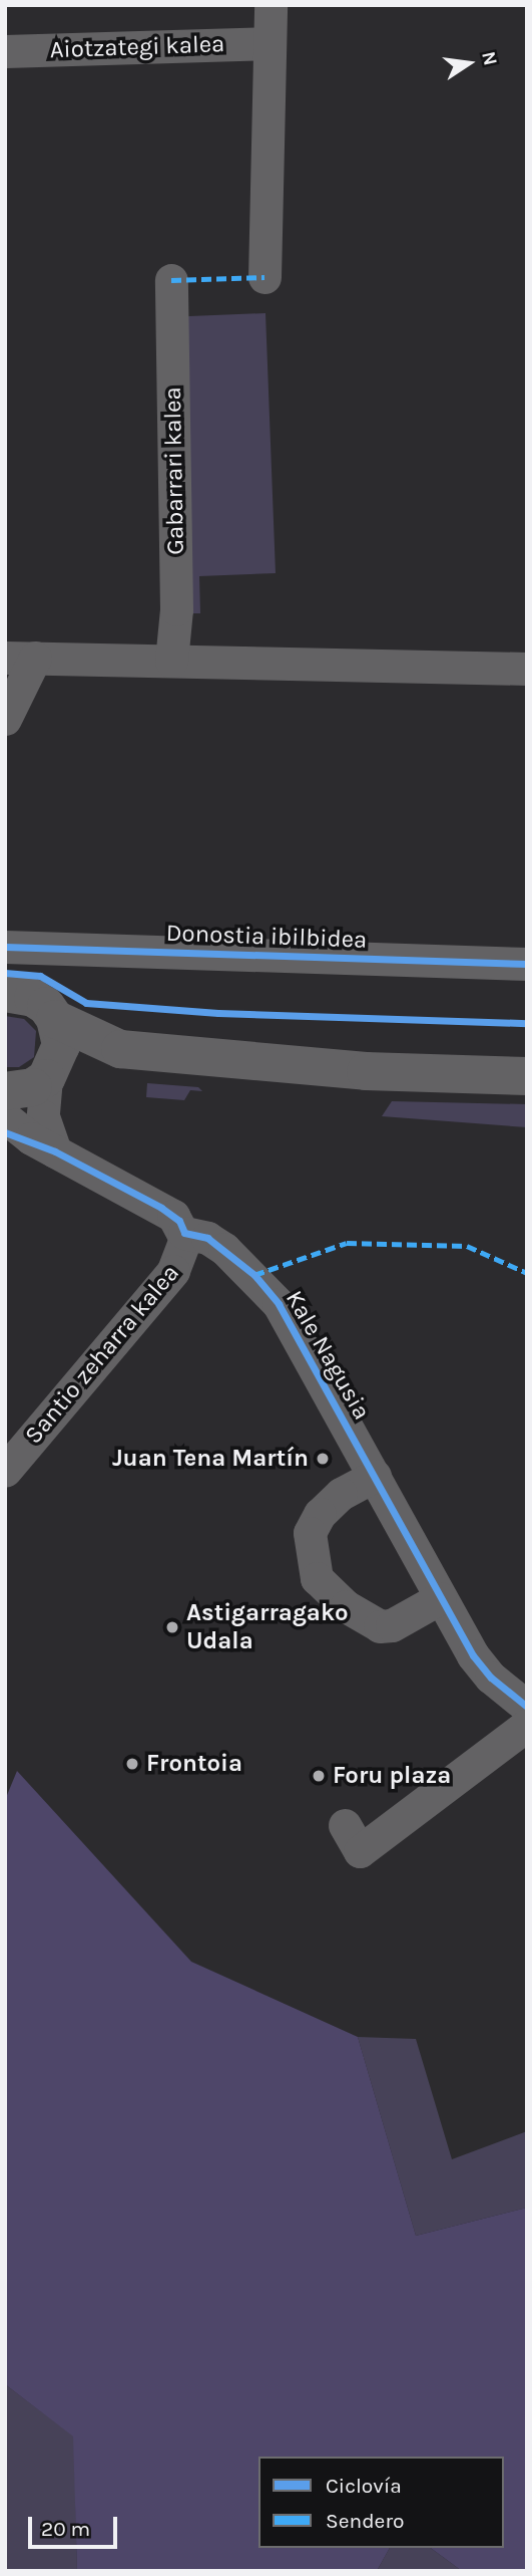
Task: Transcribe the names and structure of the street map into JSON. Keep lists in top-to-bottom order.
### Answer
{
  "streets": {
    "street": [
      "Aiotzategi kalea",
      "Gabarrari kalea",
      "Donostia ibilbidea",
      "Santio zeharra kalea",
      "Kale Nagusia"
    ]
  },
  "crossings": [
    ["Santio zeharra kalea", "Kale Nagusia"]
  ],
  "places": [
    "Juan Tena Martín",
    "Astigarragako Udala",
    "Frontoia",
    "Foru plaza"
  ],
  "legend": ["Ciclovía", "Sendero"],
  "scale_bar": "20 m",
  "north": "right"
}
